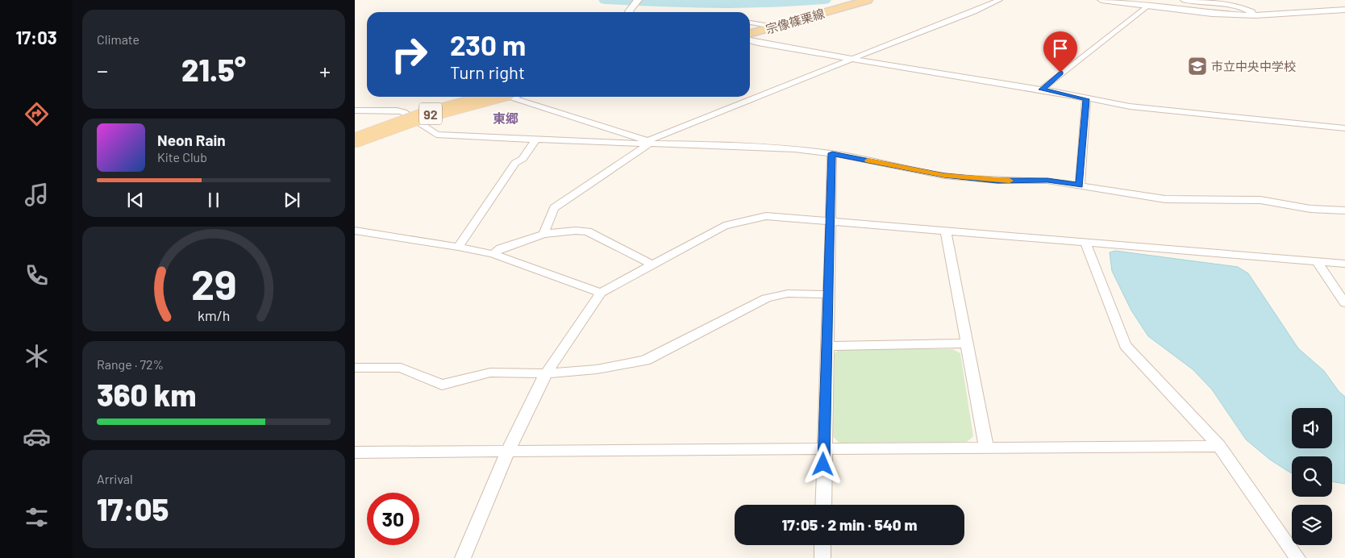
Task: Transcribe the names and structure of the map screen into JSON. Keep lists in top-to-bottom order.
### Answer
{
  "streets": {
    "main road": ["宗像篠栗線", "92"]
  },
  "districts": ["東郷"],
  "places": {
    "school or university": ["市立中央中学校"]
  },
  "page": {
    "tabs": "17:03",
    "tile": [
      "Climate",
      ["Range · 72%", "360 km"],
      ["Arrival", "17:05"]
    ],
    "turn": ["230 m", "Turn right"],
    "heat": ["−", "21.5°", "+"],
    "song": ["Neon Rain", "Kite Club"],
    "limit": "30",
    "trip": "17:05 · 2 min · 540 m",
    "gauge": ["29", "km/h"]
  }
}
